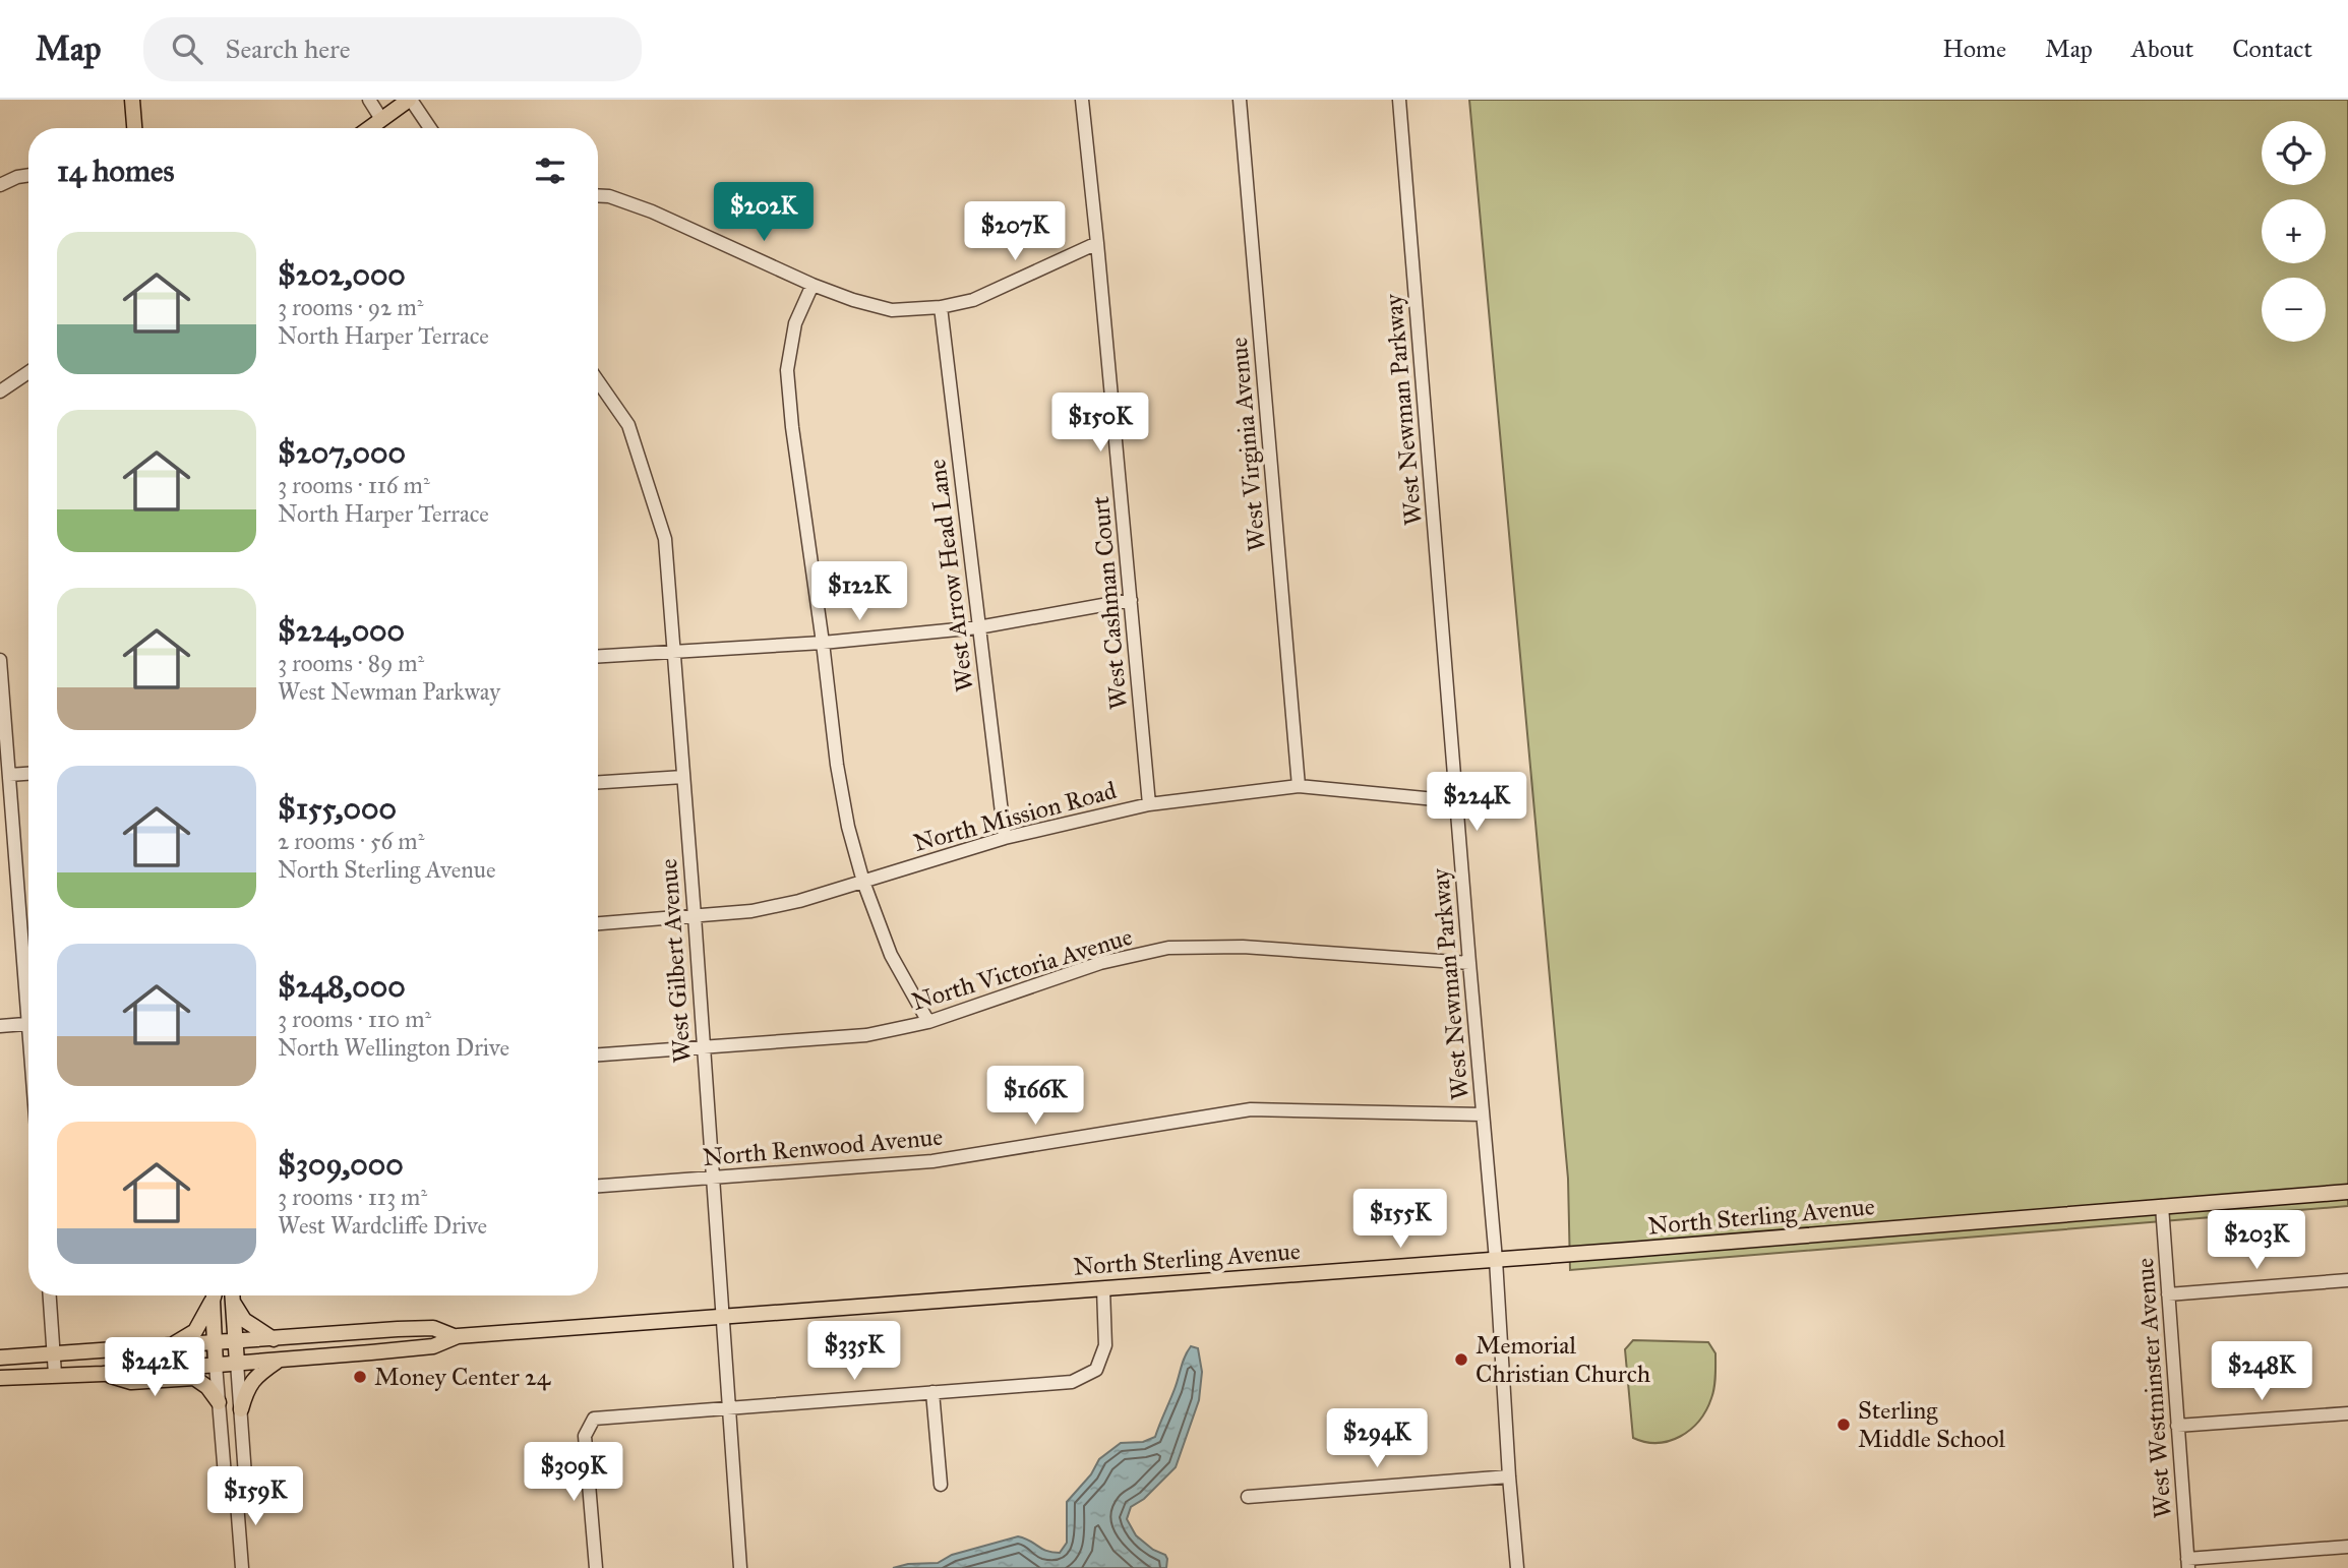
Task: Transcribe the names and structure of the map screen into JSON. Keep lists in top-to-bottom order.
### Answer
{
  "streets": {
    "main road": ["North Sterling Avenue"],
    "street": [
      "West Newman Parkway",
      "West Virginia Avenue",
      "West Arrow Head Lane",
      "West Cashman Court",
      "North Mission Road",
      "West Gilbert Avenue",
      "North Victoria Avenue",
      "North Renwood Avenue",
      "West Westminster Avenue"
    ]
  },
  "crossings": [
    ["West Newman Parkway", "North Mission Road"],
    ["West Newman Parkway", "North Victoria Avenue"],
    ["West Newman Parkway", "North Renwood Avenue"],
    ["West Newman Parkway", "North Sterling Avenue"],
    ["West Virginia Avenue", "North Mission Road"],
    ["West Arrow Head Lane", "North Mission Road"],
    ["West Cashman Court", "North Mission Road"],
    ["North Mission Road", "West Gilbert Avenue"],
    ["West Gilbert Avenue", "North Victoria Avenue"],
    ["West Gilbert Avenue", "North Renwood Avenue"],
    ["West Gilbert Avenue", "North Sterling Avenue"],
    ["North Sterling Avenue", "West Westminster Avenue"]
  ],
  "places": ["Memorial Christian Church", "Money Center 24", "Sterling Middle School"],
  "page": {
    "header": "Map",
    "search": "Search here",
    "nav": [
      "Home",
      "Map",
      "About",
      "Contact"
    ],
    "map_buttons": ["+", "−"],
    "heading": "14 homes",
    "price": [
      "$202K",
      "$207K",
      "$150K",
      "$122K",
      "$224K",
      "$166K",
      "$155K",
      "$203K",
      "$335K",
      "$242K",
      "$248K",
      "$294K",
      "$309K",
      "$159K"
    ],
    "list": [
      {
        "name": "$202,000",
        "note": "3 rooms · 92 m² · North Harper Terrace"
      },
      {
        "name": "$207,000",
        "note": "3 rooms · 116 m² · North Harper Terrace"
      },
      {
        "name": "$224,000",
        "note": "3 rooms · 89 m² · West Newman Parkway"
      },
      {
        "name": "$155,000",
        "note": "2 rooms · 56 m² · North Sterling Avenue"
      },
      {
        "name": "$248,000",
        "note": "3 rooms · 110 m² · North Wellington Drive"
      },
      {
        "name": "$309,000",
        "note": "3 rooms · 113 m² · West Wardcliffe Drive"
      }
    ]
  }
}
